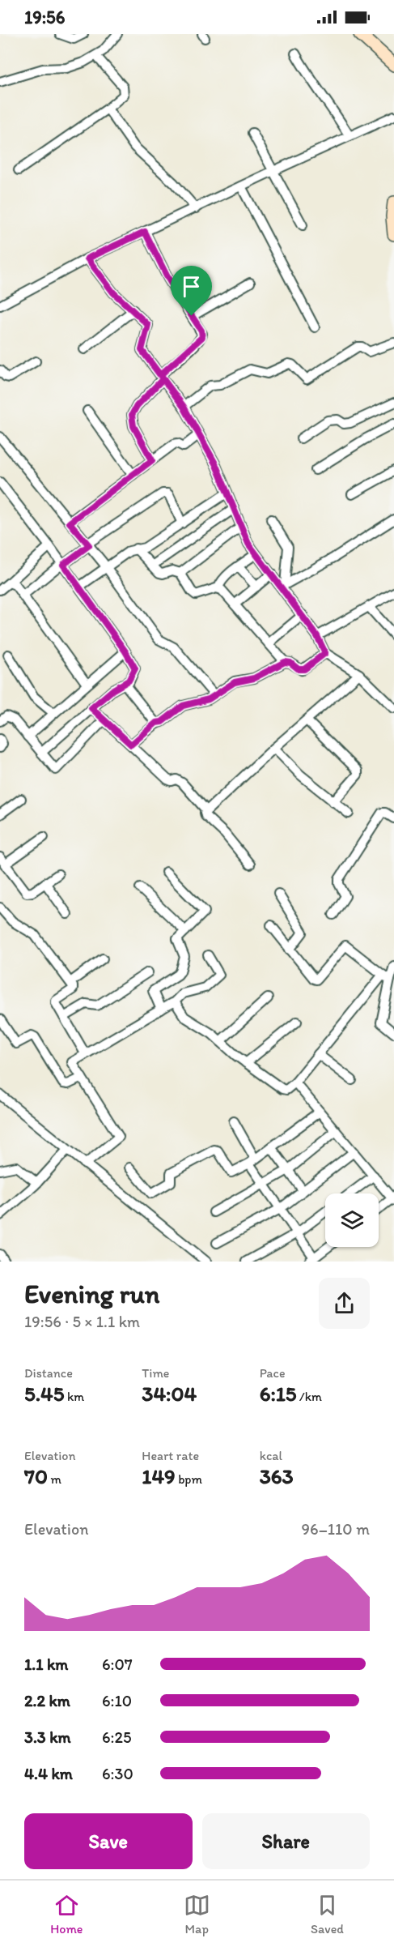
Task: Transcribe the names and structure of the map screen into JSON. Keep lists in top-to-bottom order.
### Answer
{
  "page": {
    "status": "19:56",
    "heading": ["Evening run", "19:56 · 5 × 1.1 km"],
    "stats": [
      ["Distance", "5.45 km"],
      ["Time", "34:04"],
      ["Pace", "6:15 /km"],
      ["Elevation", "70 m"],
      ["Heart rate", "149 bpm"],
      ["kcal", "363"]
    ],
    "chart": ["Elevation", "96–110 m"],
    "list": [
      {
        "name": "1.1 km",
        "note": "6:07"
      },
      {
        "name": "2.2 km",
        "note": "6:10"
      },
      {
        "name": "3.3 km",
        "note": "6:25"
      },
      {
        "name": "4.4 km",
        "note": "6:30"
      }
    ],
    "buttons": ["Save", "Share"],
    "tabs": ["Home", "Map", "Saved"]
  }
}
